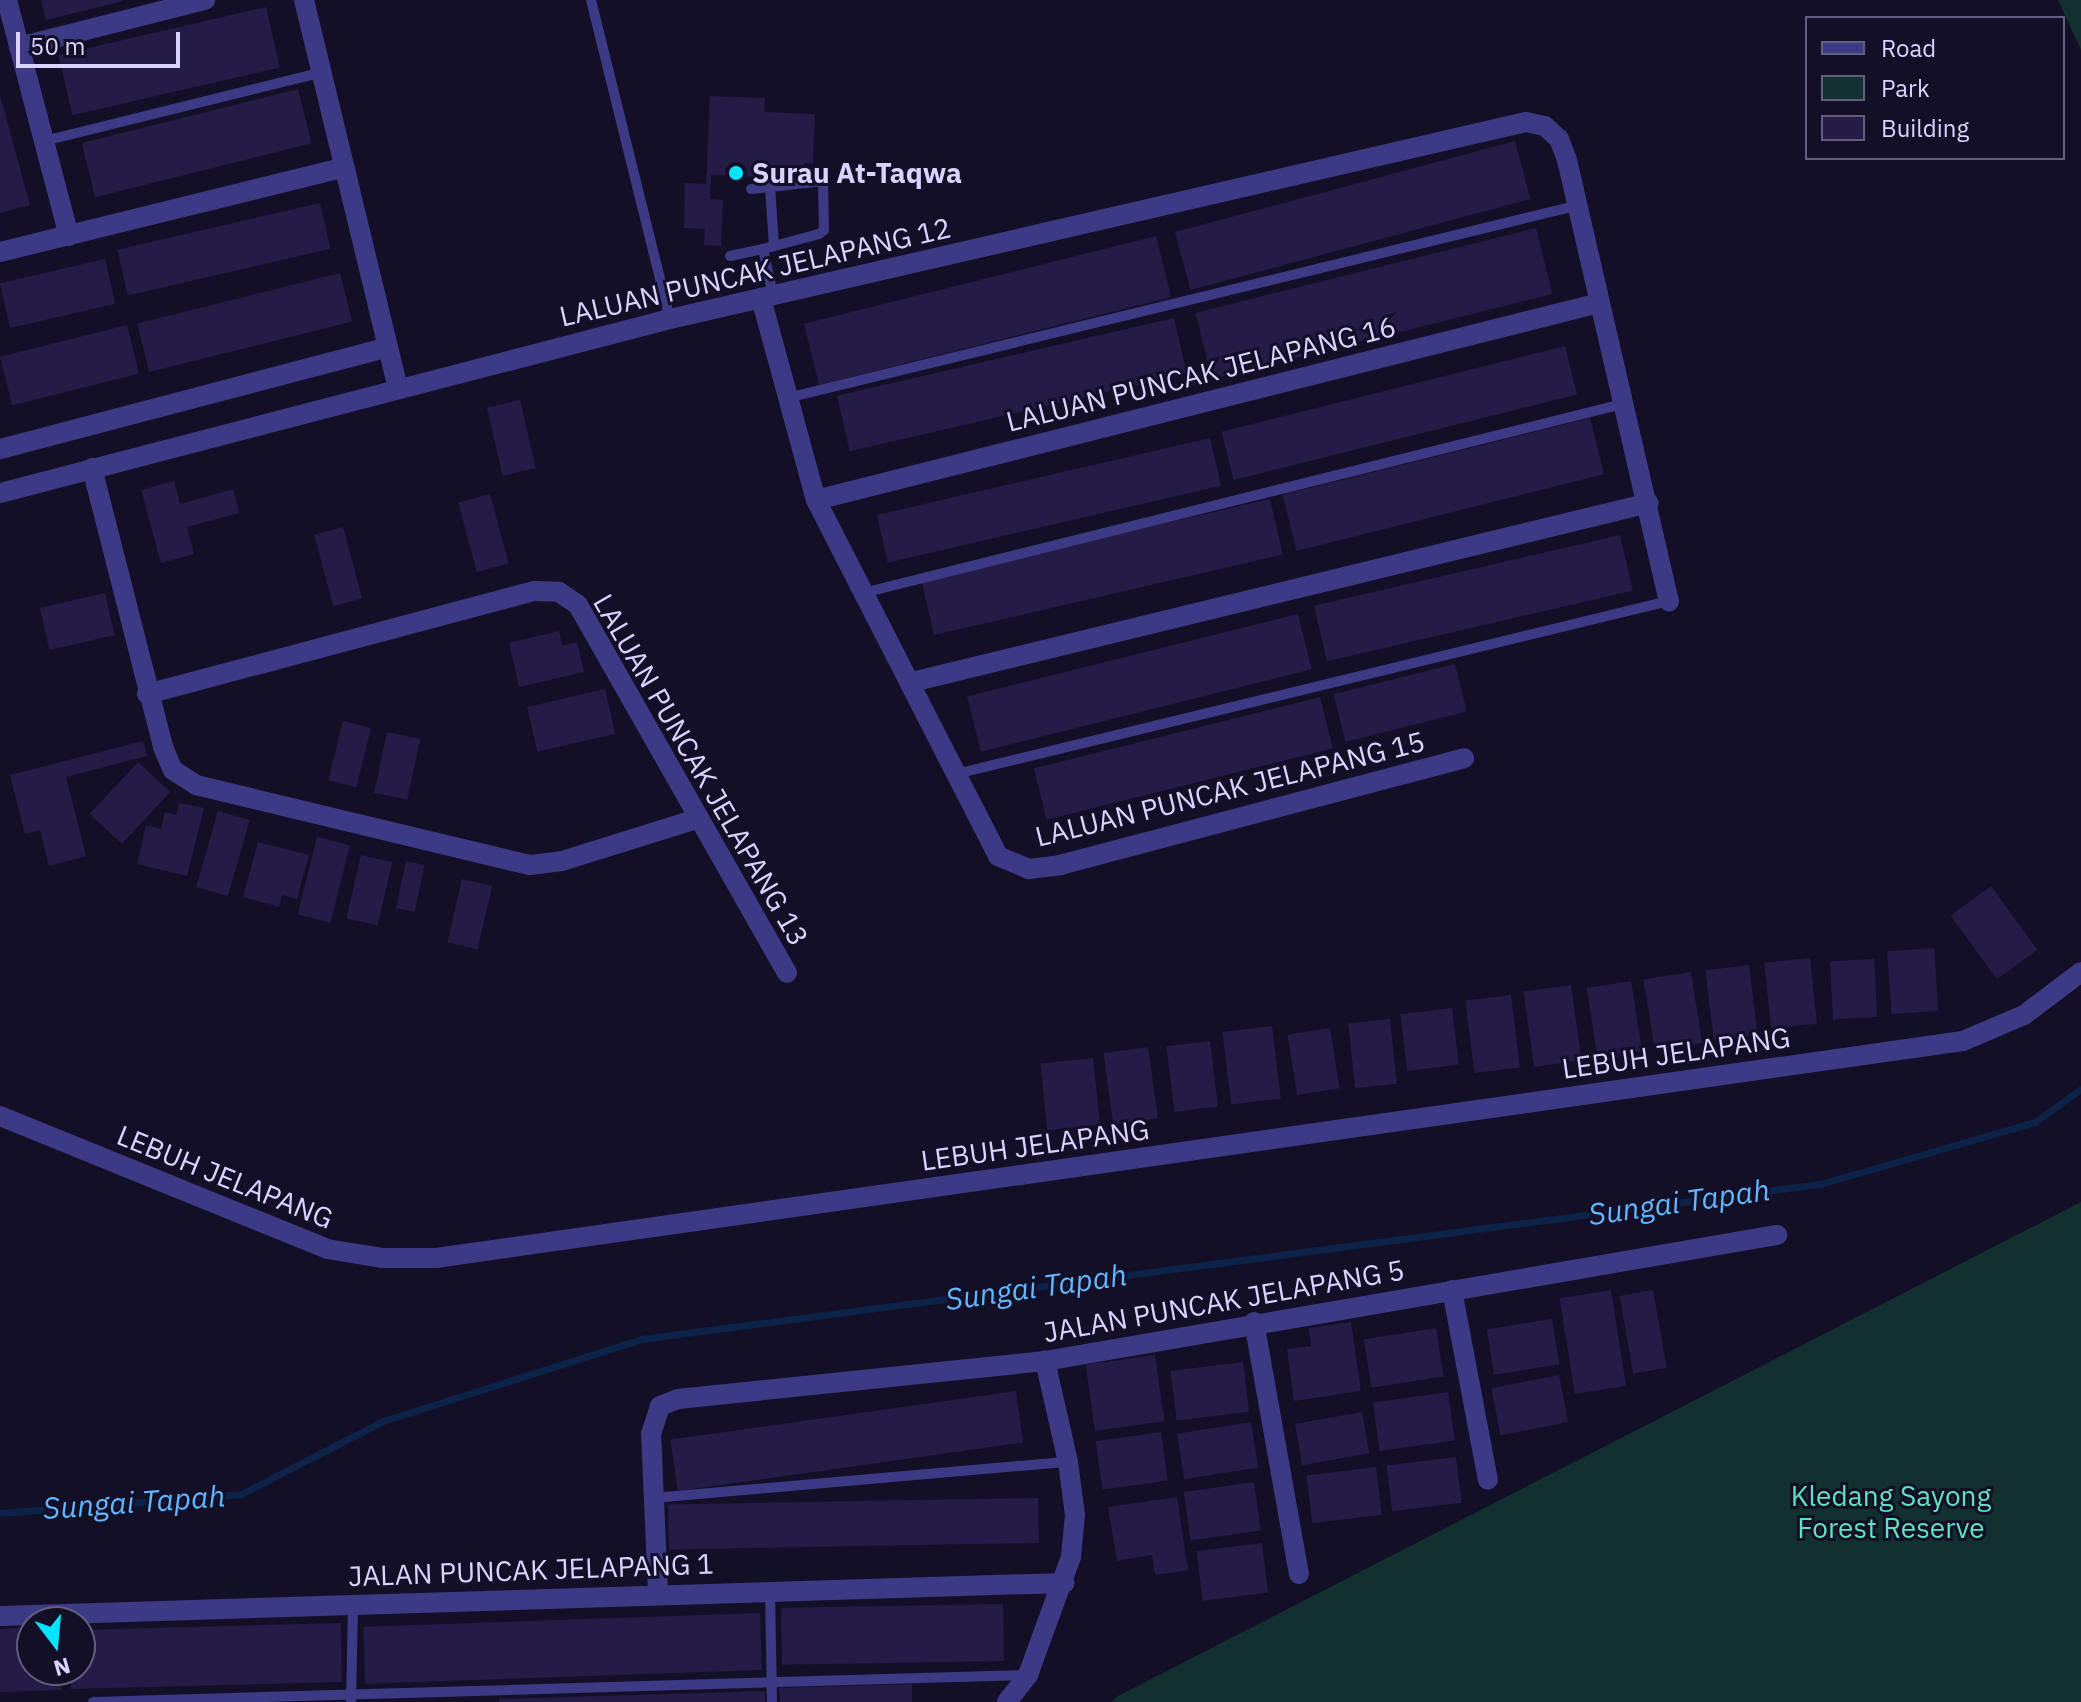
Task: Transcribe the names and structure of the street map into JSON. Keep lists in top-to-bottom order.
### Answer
{
  "streets": {
    "street": [
      "LALUAN PUNCAK JELAPANG 12",
      "LALUAN PUNCAK JELAPANG 16",
      "LALUAN PUNCAK JELAPANG 13",
      "LALUAN PUNCAK JELAPANG 15",
      "LEBUH JELAPANG",
      "JALAN PUNCAK JELAPANG 5",
      "JALAN PUNCAK JELAPANG 1"
    ]
  },
  "crossings": [
    ["LALUAN PUNCAK JELAPANG 12", "LALUAN PUNCAK JELAPANG 15"],
    ["LALUAN PUNCAK JELAPANG 16", "LALUAN PUNCAK JELAPANG 15"]
  ],
  "water": ["Sungai Tapah"],
  "parks": ["Kledang Sayong Forest Reserve"],
  "places": ["Surau At-Taqwa"],
  "legend": ["Road", "Park", "Building"],
  "scale_bar": "50 m",
  "north": "bottom"
}
